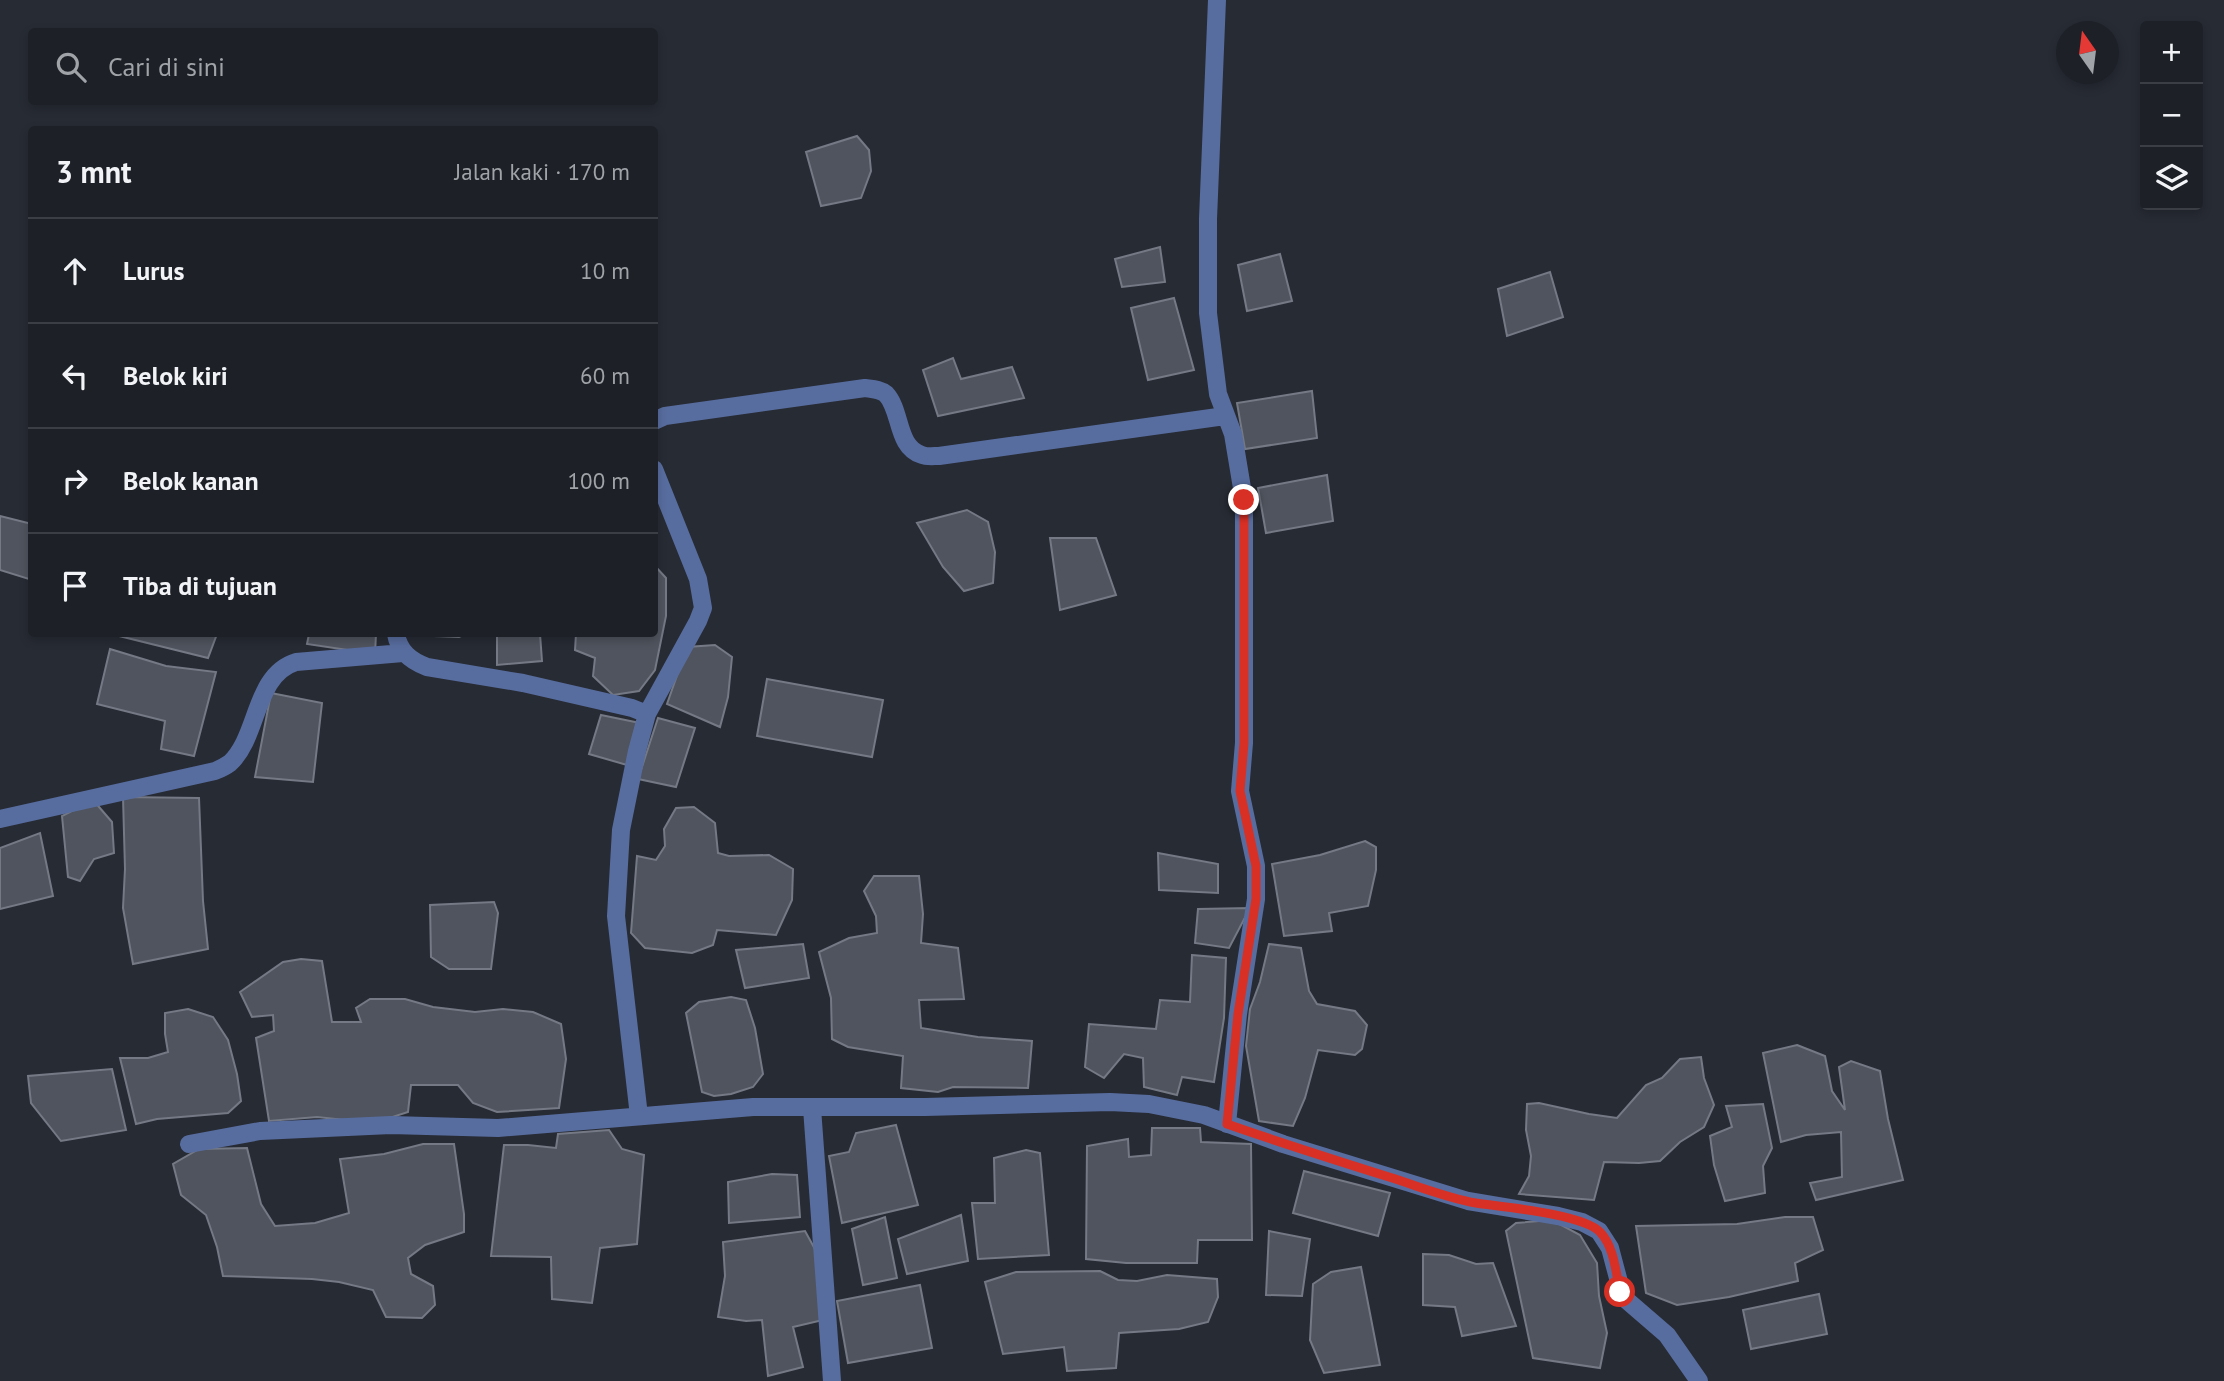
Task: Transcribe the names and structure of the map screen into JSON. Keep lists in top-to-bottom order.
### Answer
{
  "north": "top",
  "page": {
    "map_buttons": ["+", "−"],
    "search": "Cari di sini",
    "heading": ["3 mnt", "Jalan kaki · 170 m"],
    "list": [
      ["Lurus", "10 m"],
      ["Belok kiri", "60 m"],
      ["Belok kanan", "100 m"],
      "Tiba di tujuan"
    ]
  }
}
